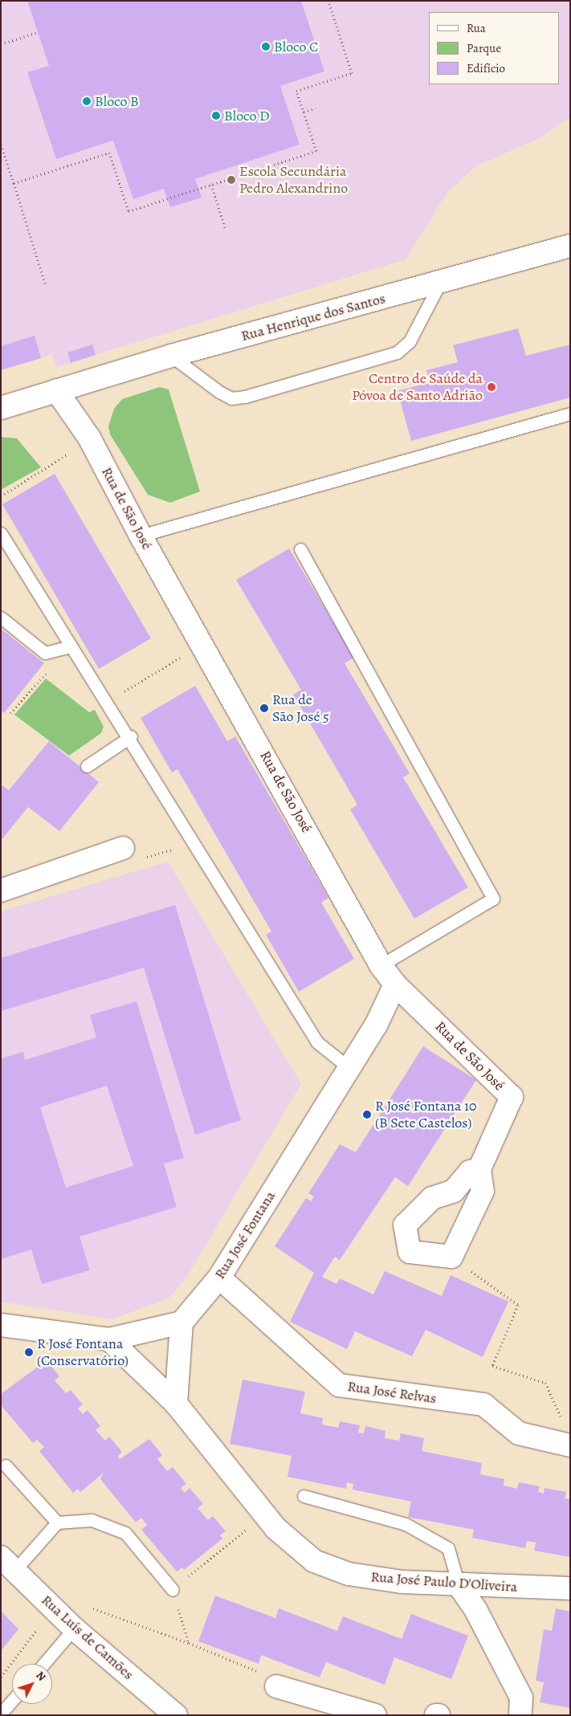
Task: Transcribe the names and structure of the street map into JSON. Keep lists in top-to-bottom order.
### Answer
{
  "streets": {
    "street": [
      "Rua Henrique dos Santos",
      "Rua de São José",
      "Rua José Fontana",
      "Rua José Relvas",
      "Rua José Paulo D'Oliveira",
      "Rua Luís de Camões"
    ]
  },
  "crossings": [
    ["Rua Henrique dos Santos", "Rua de São José"],
    ["Rua de São José", "Rua José Fontana"],
    ["Rua José Fontana", "Rua José Relvas"]
  ],
  "places": [
    "Bloco C",
    "Bloco B",
    "Bloco D",
    "Escola Secundária Pedro Alexandrino",
    "Centro de Saúde da Póvoa de Santo Adrião",
    "Rua de São José 5",
    "R José Fontana 10 (B Sete Castelos)",
    "R José Fontana (Conservatório)"
  ],
  "legend": ["Rua", "Parque", "Edifício"],
  "north": "top right"
}
